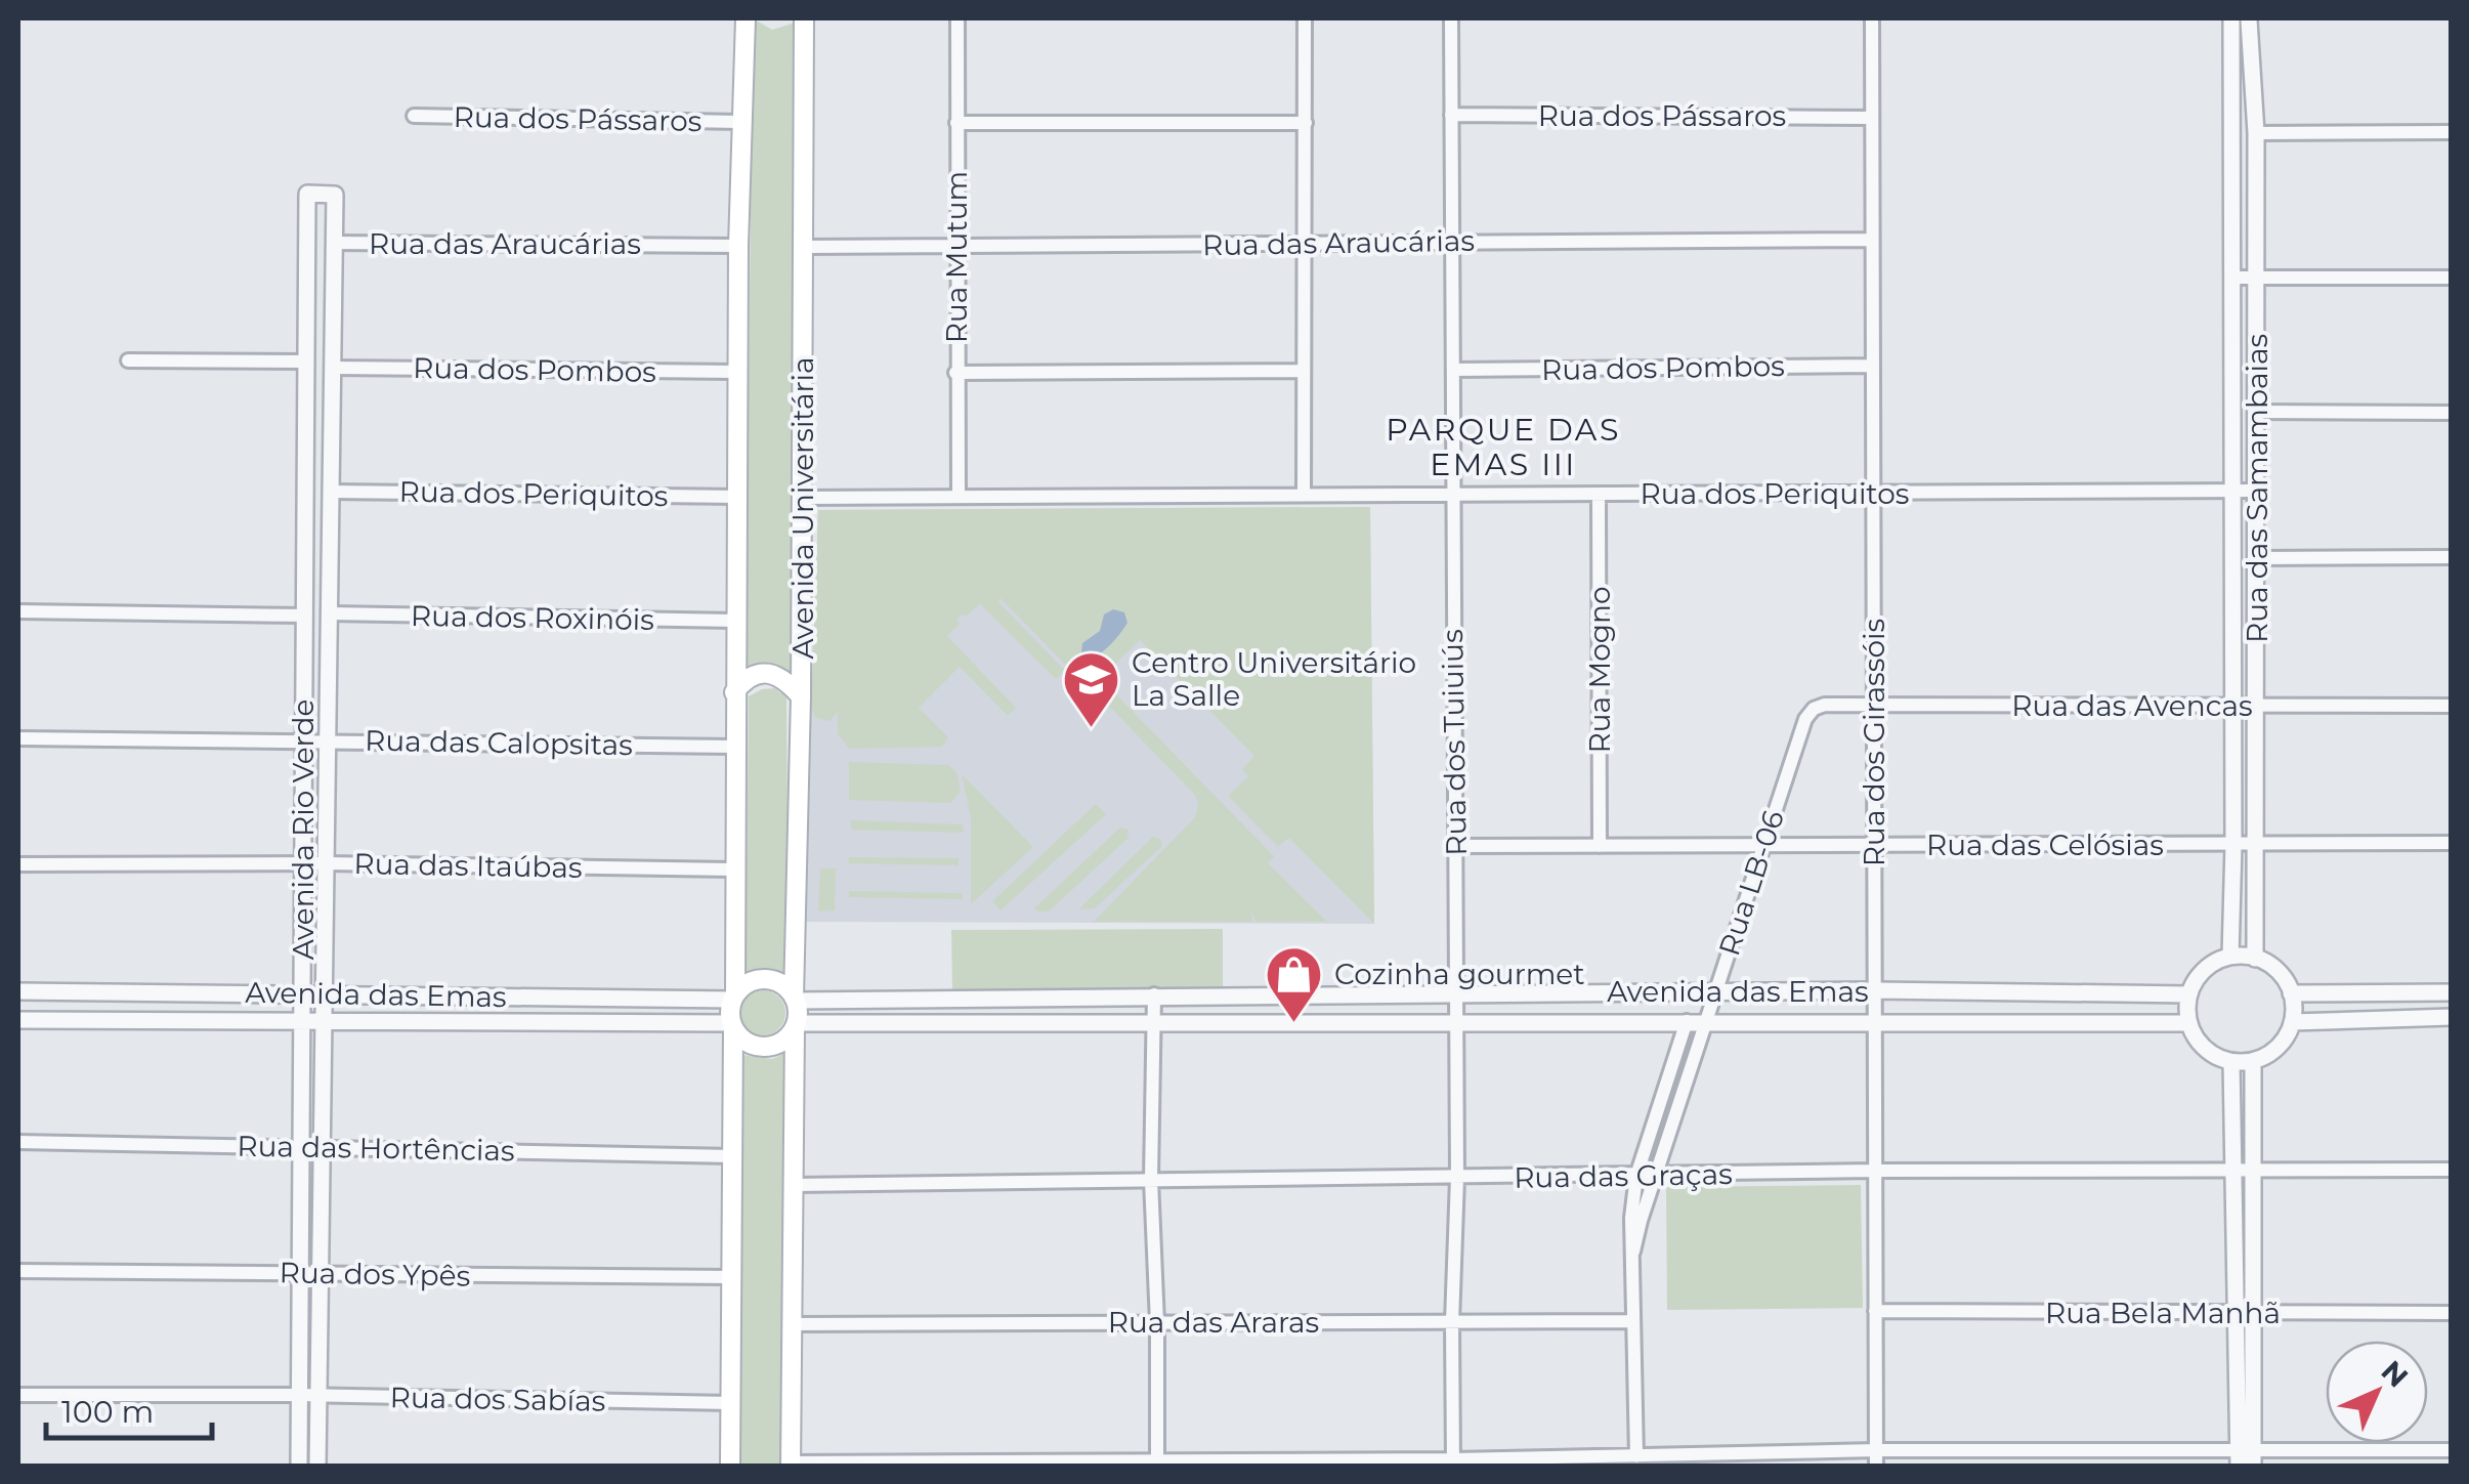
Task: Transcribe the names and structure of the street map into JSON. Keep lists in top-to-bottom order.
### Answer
{
  "streets": {
    "main road": ["Avenida Universitária"],
    "street": [
      "Rua dos Pássaros",
      "Rua das Araucárias",
      "Rua Mutum",
      "Rua dos Pombos",
      "Rua das Samambaias",
      "Rua dos Periquitos",
      "Rua dos Roxinóis",
      "Rua Mogno",
      "Rua das Avencas",
      "Rua das Calopsitas",
      "Rua dos Tuiuiús",
      "Rua dos Girassóis",
      "Avenida Rio Verde",
      "Rua das Celósias",
      "Rua das Itaúbas",
      "Rua LB-06",
      "Avenida das Emas",
      "Rua das Hortências",
      "Rua das Graças",
      "Rua dos Ypês",
      "Rua Bela Manhã",
      "Rua das Araras",
      "Rua dos Sabías"
    ]
  },
  "crossings": [
    ["Rua dos Pássaros", "Rua dos Tuiuiús"],
    ["Rua dos Pássaros", "Rua dos Girassóis"],
    ["Rua das Araucárias", "Rua Mutum"],
    ["Rua das Araucárias", "Avenida Universitária"],
    ["Rua das Araucárias", "Rua dos Tuiuiús"],
    ["Rua das Araucárias", "Rua dos Girassóis"],
    ["Rua das Araucárias", "Avenida Rio Verde"],
    ["Rua Mutum", "Rua dos Periquitos"],
    ["Rua dos Pombos", "Rua dos Tuiuiús"],
    ["Rua dos Pombos", "Rua dos Girassóis"],
    ["Rua dos Pombos", "Avenida Rio Verde"],
    ["Rua das Samambaias", "Rua dos Periquitos"],
    ["Rua das Samambaias", "Rua das Avencas"],
    ["Rua das Samambaias", "Rua das Celósias"],
    ["Rua das Samambaias", "Avenida das Emas"],
    ["Rua dos Periquitos", "Avenida Universitária"],
    ["Rua dos Periquitos", "Rua Mogno"],
    ["Rua dos Periquitos", "Rua dos Tuiuiús"],
    ["Rua dos Periquitos", "Rua dos Girassóis"],
    ["Rua dos Periquitos", "Avenida Rio Verde"],
    ["Avenida Universitária", "Avenida das Emas"],
    ["Rua dos Roxinóis", "Avenida Rio Verde"],
    ["Rua Mogno", "Rua das Celósias"],
    ["Rua das Avencas", "Rua dos Girassóis"],
    ["Rua das Avencas", "Rua LB-06"],
    ["Rua das Calopsitas", "Avenida Rio Verde"],
    ["Rua dos Tuiuiús", "Rua das Celósias"],
    ["Rua dos Tuiuiús", "Avenida das Emas"],
    ["Rua dos Tuiuiús", "Rua das Graças"],
    ["Rua dos Tuiuiús", "Rua das Araras"],
    ["Rua dos Girassóis", "Rua das Celósias"],
    ["Rua dos Girassóis", "Avenida das Emas"],
    ["Rua dos Girassóis", "Rua das Graças"],
    ["Rua dos Girassóis", "Rua Bela Manhã"],
    ["Avenida Rio Verde", "Rua das Itaúbas"],
    ["Avenida Rio Verde", "Avenida das Emas"],
    ["Avenida Rio Verde", "Rua das Hortências"],
    ["Avenida Rio Verde", "Rua dos Ypês"],
    ["Avenida Rio Verde", "Rua dos Sabías"],
    ["Rua das Celósias", "Rua LB-06"],
    ["Rua LB-06", "Avenida das Emas"],
    ["Rua LB-06", "Rua das Graças"]
  ],
  "districts": ["PARQUE DAS EMAS III"],
  "places": {
    "school or university": ["Centro Universitário La Salle"],
    "shop": ["Cozinha gourmet"]
  },
  "scale_bar": "100 m",
  "north": "top right"
}
